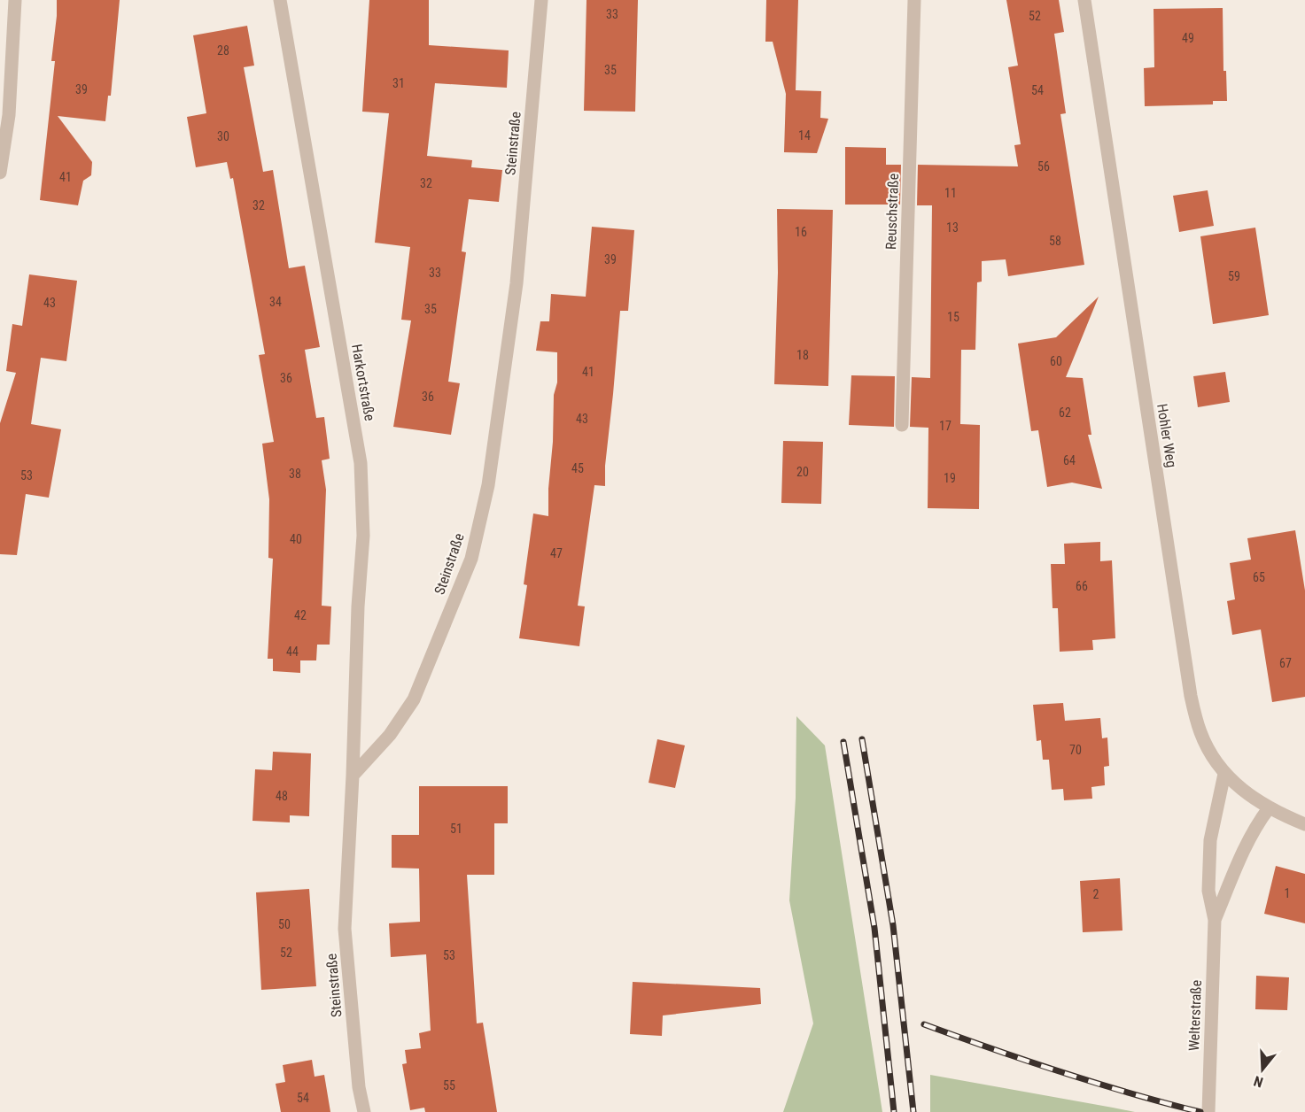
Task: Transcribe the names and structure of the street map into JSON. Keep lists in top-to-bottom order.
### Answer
{
  "streets": {
    "street": [
      "Steinstraße",
      "Reuschstraße",
      "Harkortstraße",
      "Hohler Weg",
      "Welterstraße"
    ]
  },
  "crossings": [
    ["Steinstraße", "Harkortstraße"],
    ["Hohler Weg", "Welterstraße"]
  ],
  "house_numbers": [
    "33",
    "52",
    "49",
    "28",
    "35",
    "31",
    "39",
    "54",
    "14",
    "30",
    "56",
    "41",
    "32",
    "11",
    "32",
    "13",
    "16",
    "58",
    "39",
    "33",
    "59",
    "34",
    "43",
    "35",
    "15",
    "18",
    "60",
    "41",
    "36",
    "36",
    "62",
    "43",
    "17",
    "64",
    "45",
    "20",
    "38",
    "53",
    "19",
    "40",
    "47",
    "65",
    "66",
    "42",
    "44",
    "67",
    "70",
    "48",
    "51",
    "1",
    "2",
    "50",
    "52",
    "53",
    "55",
    "54"
  ],
  "north": "bottom"
}
